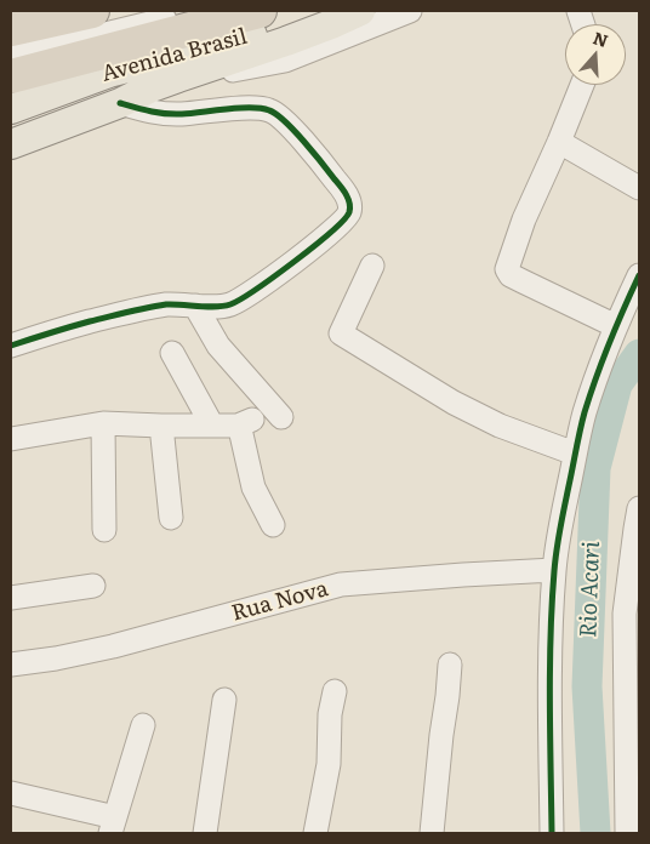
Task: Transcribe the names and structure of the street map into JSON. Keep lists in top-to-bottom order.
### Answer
{
  "streets": {
    "highway": ["Avenida Brasil"],
    "street": ["Rua Nova"]
  },
  "water": ["Rio Acari"],
  "north": "top"
}
